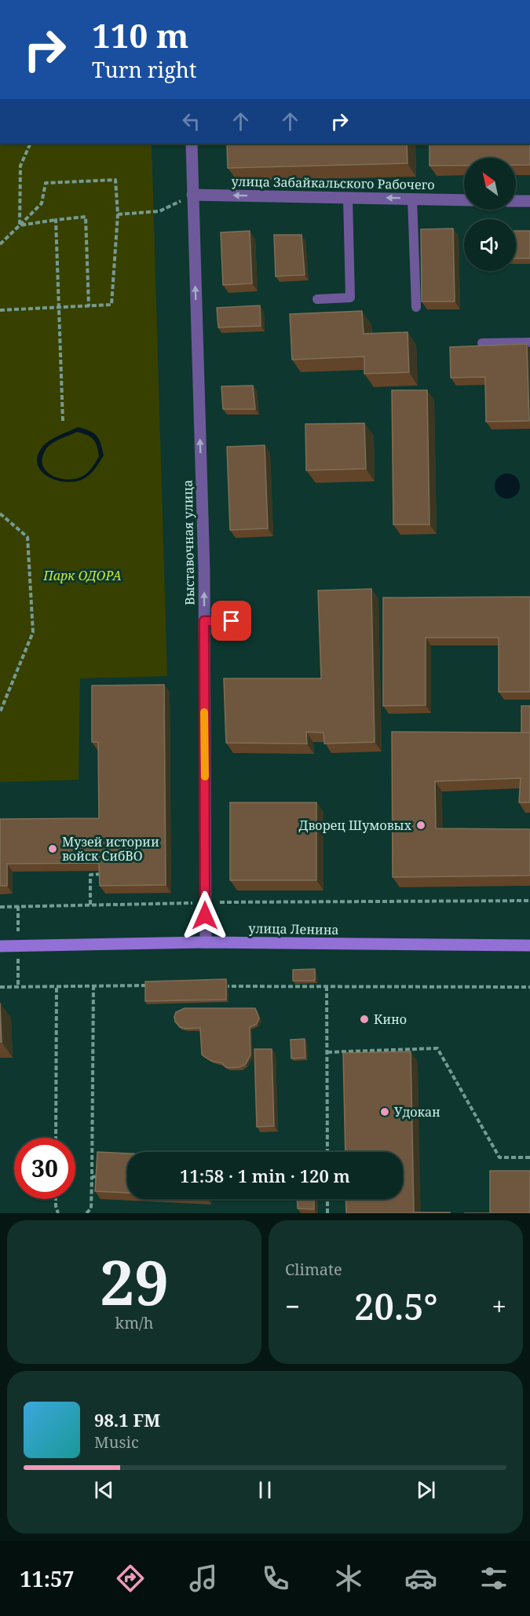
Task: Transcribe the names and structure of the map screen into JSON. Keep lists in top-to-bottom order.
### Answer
{
  "streets": {
    "main road": ["улица Ленина"],
    "street": ["улица Забайкальского Рабочего", "Выставочная улица"]
  },
  "crossings": [
    ["улица Забайкальского Рабочего", "Выставочная улица"],
    ["Выставочная улица", "улица Ленина"]
  ],
  "one_way": ["улица Забайкальского Рабочего", "Выставочная улица"],
  "parks": ["Парк ОДОРА"],
  "places": [
    "Дворец Шумовых",
    "Музей истории войск СибВО",
    "Кино",
    "Удокан"
  ],
  "north": "top left",
  "page": {
    "turn": ["110 m", "Turn right"],
    "limit": "30",
    "trip": "11:58 · 1 min · 120 m",
    "tile": [
      ["29", "km/h"],
      "Climate"
    ],
    "heat": ["−", "20.5°", "+"],
    "song": ["98.1 FM", "Music"],
    "tabs": "11:57"
  }
}
